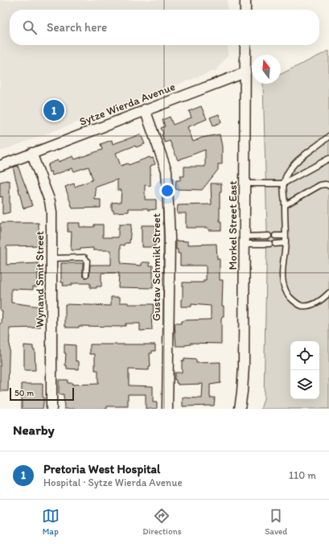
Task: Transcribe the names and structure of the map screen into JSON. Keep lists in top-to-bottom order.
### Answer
{
  "streets": {
    "street": [
      "Sytze Wierda Avenue",
      "Morkel Street East",
      "Gustav Schmikl Street",
      "Wynand Smit Street"
    ]
  },
  "crossings": [
    ["Sytze Wierda Avenue", "Morkel Street East"],
    ["Sytze Wierda Avenue", "Gustav Schmikl Street"],
    ["Sytze Wierda Avenue", "Wynand Smit Street"]
  ],
  "scale_bar": "50 m",
  "north": "top",
  "page": {
    "search": "Search here",
    "pins": "1",
    "scale": "50 m",
    "heading": "Nearby",
    "list": [
      {
        "mark": "1",
        "name": "Pretoria West Hospital",
        "note": "Hospital · Sytze Wierda Avenue",
        "value": "110 m"
      }
    ],
    "nav": ["Map", "Directions", "Saved"]
  }
}
